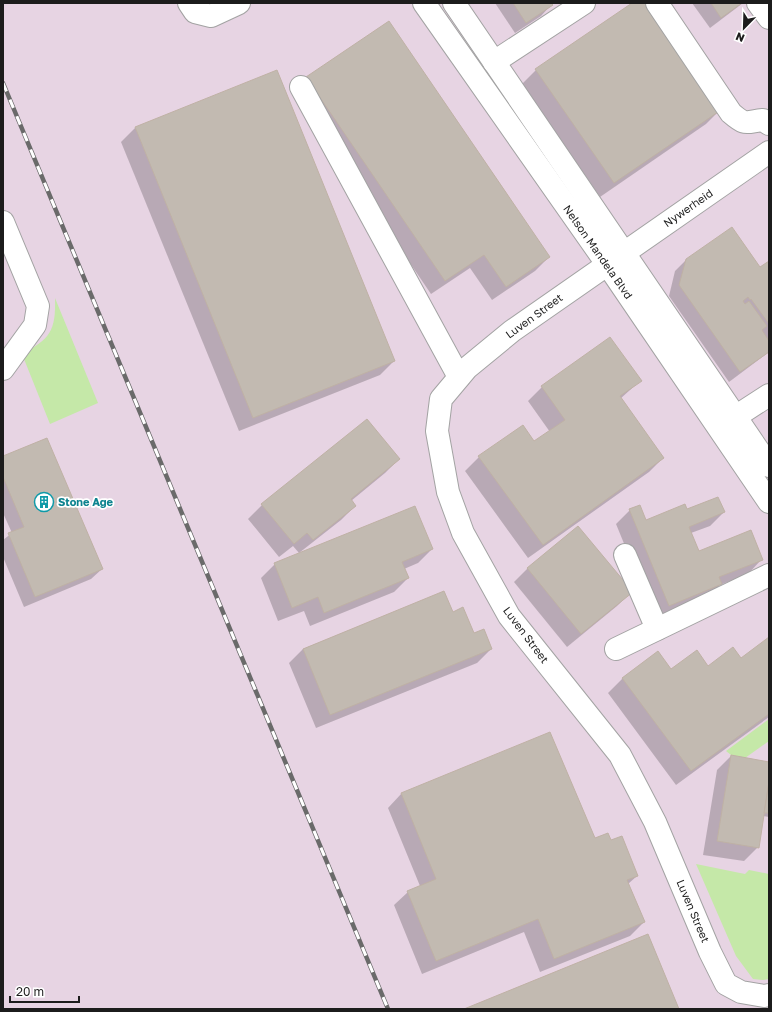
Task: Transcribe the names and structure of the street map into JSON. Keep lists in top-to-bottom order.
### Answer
{
  "streets": {
    "street": ["Nywerheid", "Nelson Mandela Blvd", "Luven Street"]
  },
  "crossings": [
    ["Nywerheid", "Nelson Mandela Blvd"],
    ["Nywerheid", "Luven Street"],
    ["Nelson Mandela Blvd", "Luven Street"]
  ],
  "places": {
    "building": ["Stone Age"]
  },
  "scale_bar": "20 m",
  "north": "bottom left"
}
